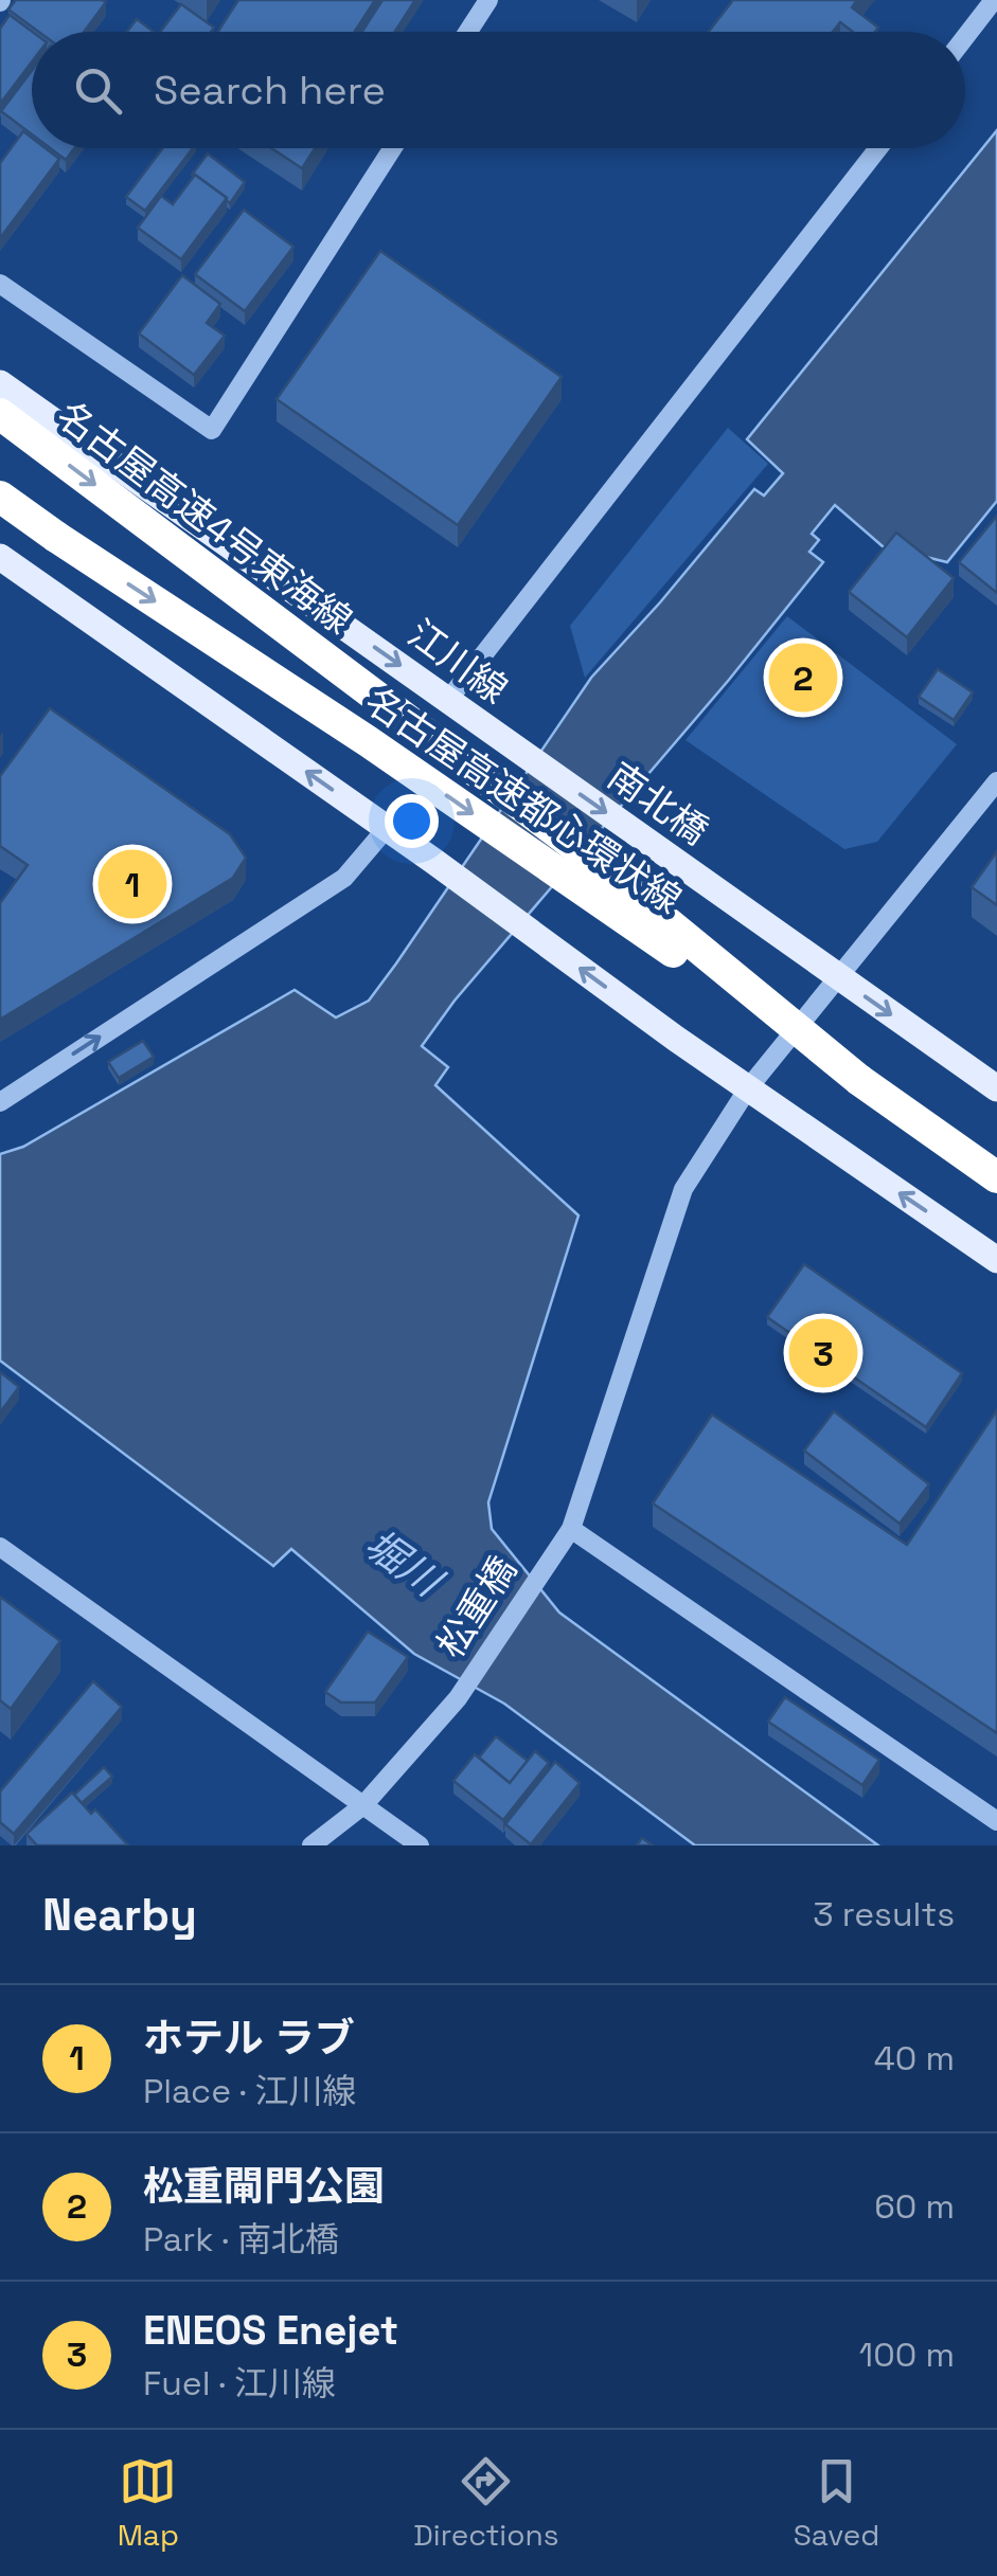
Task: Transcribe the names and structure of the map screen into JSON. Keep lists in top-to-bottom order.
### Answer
{
  "streets": {
    "highway": ["名古屋高速4号東海線", "名古屋高速都心環状線"],
    "main road": ["江川線", "南北橋"],
    "street": ["松重橋"]
  },
  "crossings": [
    ["名古屋高速4号東海線", "名古屋高速都心環状線"],
    ["江川線", "南北橋"],
    ["南北橋", "松重橋"]
  ],
  "one_way": ["名古屋高速4号東海線", "名古屋高速都心環状線"],
  "water": ["堀川"],
  "page": {
    "search": "Search here",
    "pins": ["2", "1", "3"],
    "heading": ["Nearby", "3 results"],
    "list": [
      {
        "mark": "1",
        "name": "ホテル ラブ",
        "note": "Place · 江川線",
        "value": "40 m"
      },
      {
        "mark": "2",
        "name": "松重閘門公園",
        "note": "Park · 南北橋",
        "value": "60 m"
      },
      {
        "mark": "3",
        "name": "ENEOS Enejet",
        "note": "Fuel · 江川線",
        "value": "100 m"
      }
    ],
    "nav": ["Map", "Directions", "Saved"]
  }
}
